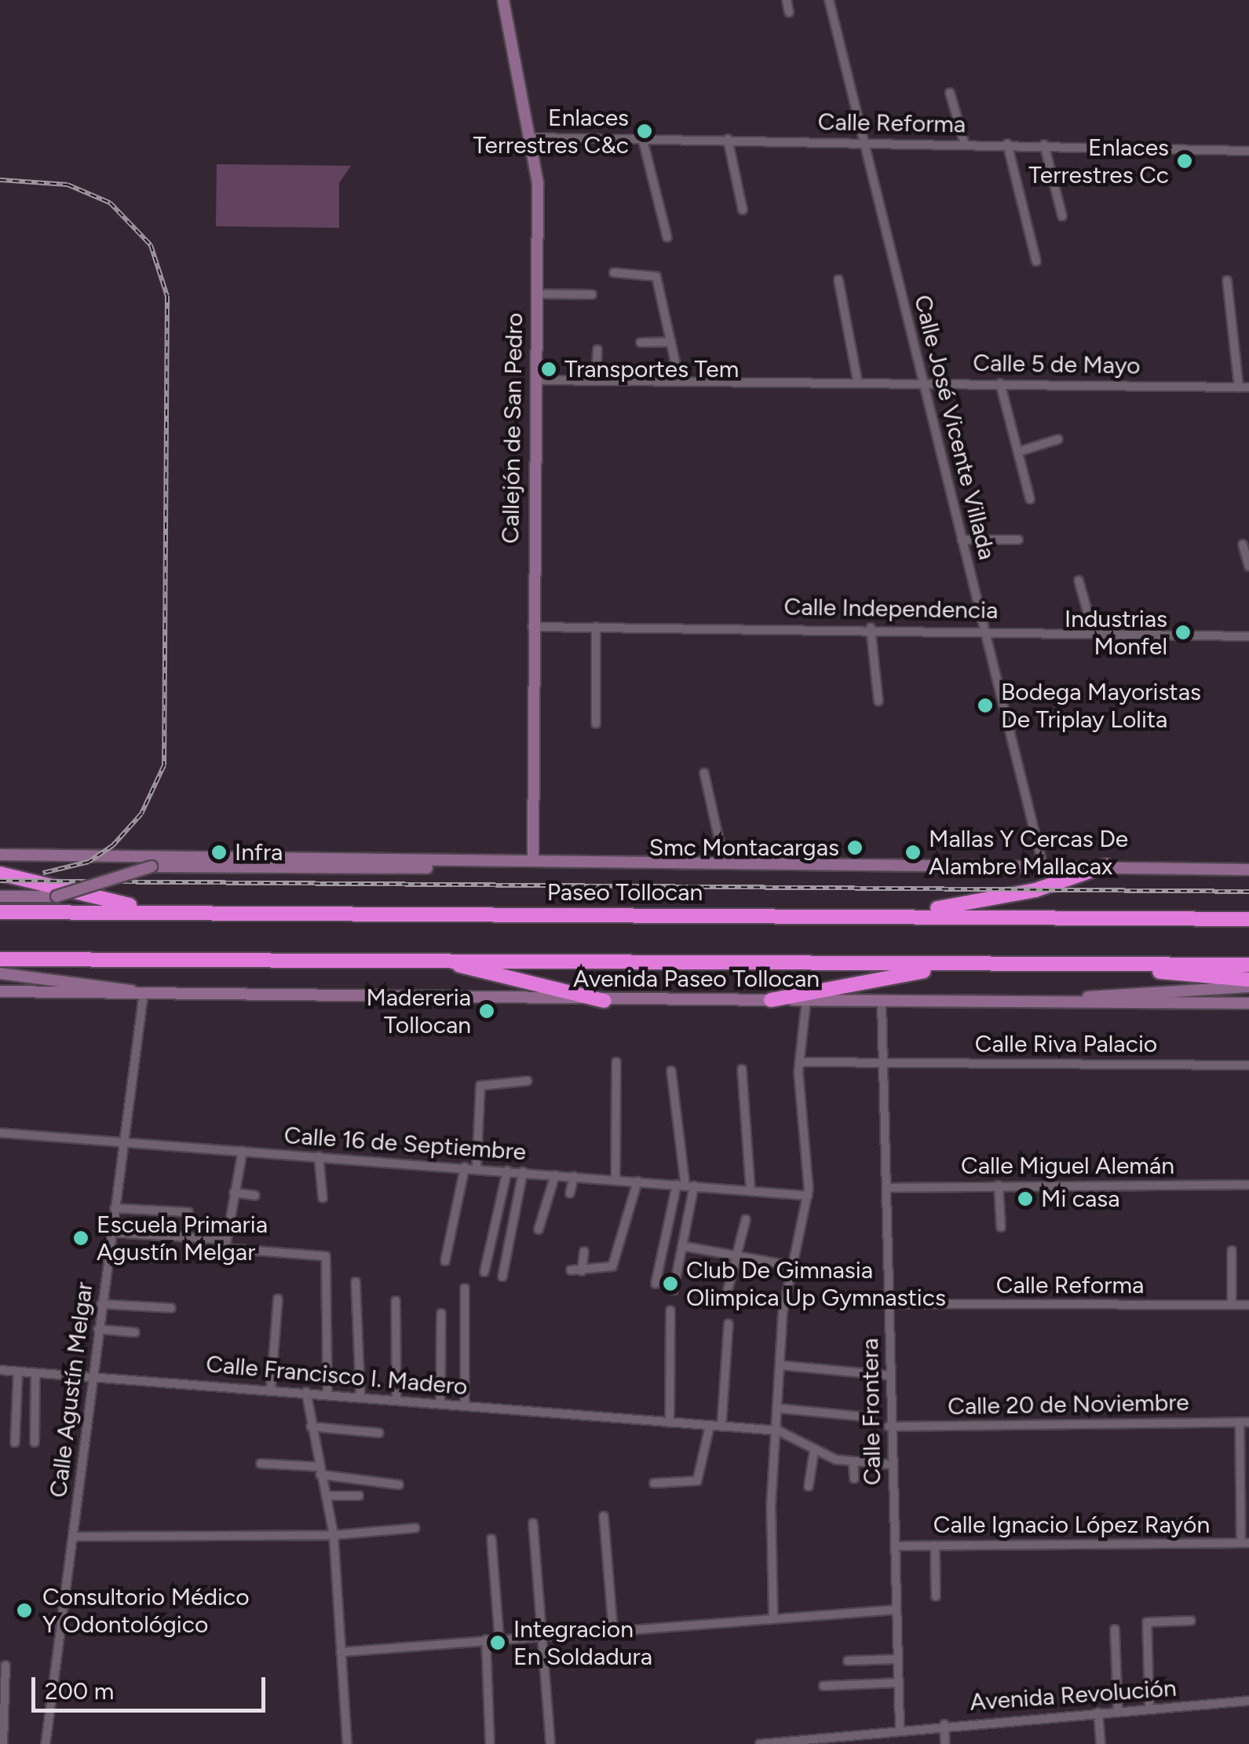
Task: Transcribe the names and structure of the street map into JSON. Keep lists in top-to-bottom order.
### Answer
{
  "streets": {
    "highway": ["Paseo Tollocan"],
    "main road": ["Callejón de San Pedro", "Avenida Paseo Tollocan"],
    "street": [
      "Calle Reforma",
      "Calle 5 de Mayo",
      "Calle José Vicente Villada",
      "Calle Independencia",
      "Calle Riva Palacio",
      "Calle 16 de Septiembre",
      "Calle Miguel Alemán",
      "Calle Francisco I. Madero",
      "Calle Agustín Melgar",
      "Calle 20 de Noviembre",
      "Calle Frontera",
      "Calle Ignacio López Rayón",
      "Avenida Revolución"
    ]
  },
  "crossings": [
    ["Calle Reforma", "Calle José Vicente Villada"],
    ["Calle Reforma", "Callejón de San Pedro"],
    ["Calle Reforma", "Calle Frontera"],
    ["Calle 5 de Mayo", "Calle José Vicente Villada"],
    ["Calle 5 de Mayo", "Callejón de San Pedro"],
    ["Calle José Vicente Villada", "Calle Independencia"],
    ["Callejón de San Pedro", "Calle Independencia"],
    ["Avenida Paseo Tollocan", "Calle Agustín Melgar"],
    ["Avenida Paseo Tollocan", "Calle Frontera"],
    ["Calle Riva Palacio", "Calle Frontera"],
    ["Calle 16 de Septiembre", "Calle Agustín Melgar"],
    ["Calle Miguel Alemán", "Calle Frontera"],
    ["Calle Francisco I. Madero", "Calle Agustín Melgar"],
    ["Calle Francisco I. Madero", "Calle Frontera"],
    ["Calle 20 de Noviembre", "Calle Frontera"],
    ["Calle Frontera", "Calle Ignacio López Rayón"],
    ["Calle Frontera", "Avenida Revolución"]
  ],
  "places": [
    "Enlaces Terrestres C&c",
    "Enlaces Terrestres Cc",
    "Transportes Tem",
    "Industrias Monfel",
    "Bodega Mayoristas De Triplay Lolita",
    "Smc Montacargas",
    "Infra",
    "Mallas Y Cercas De Alambre Mallacax",
    "Madereria Tollocan",
    "Mi casa",
    "Escuela Primaria Agustín Melgar",
    "Club De Gimnasia Olimpica Up Gymnastics",
    "Consultorio Médico Y Odontológico",
    "Integracion En Soldadura"
  ],
  "scale_bar": "200 m"
}
